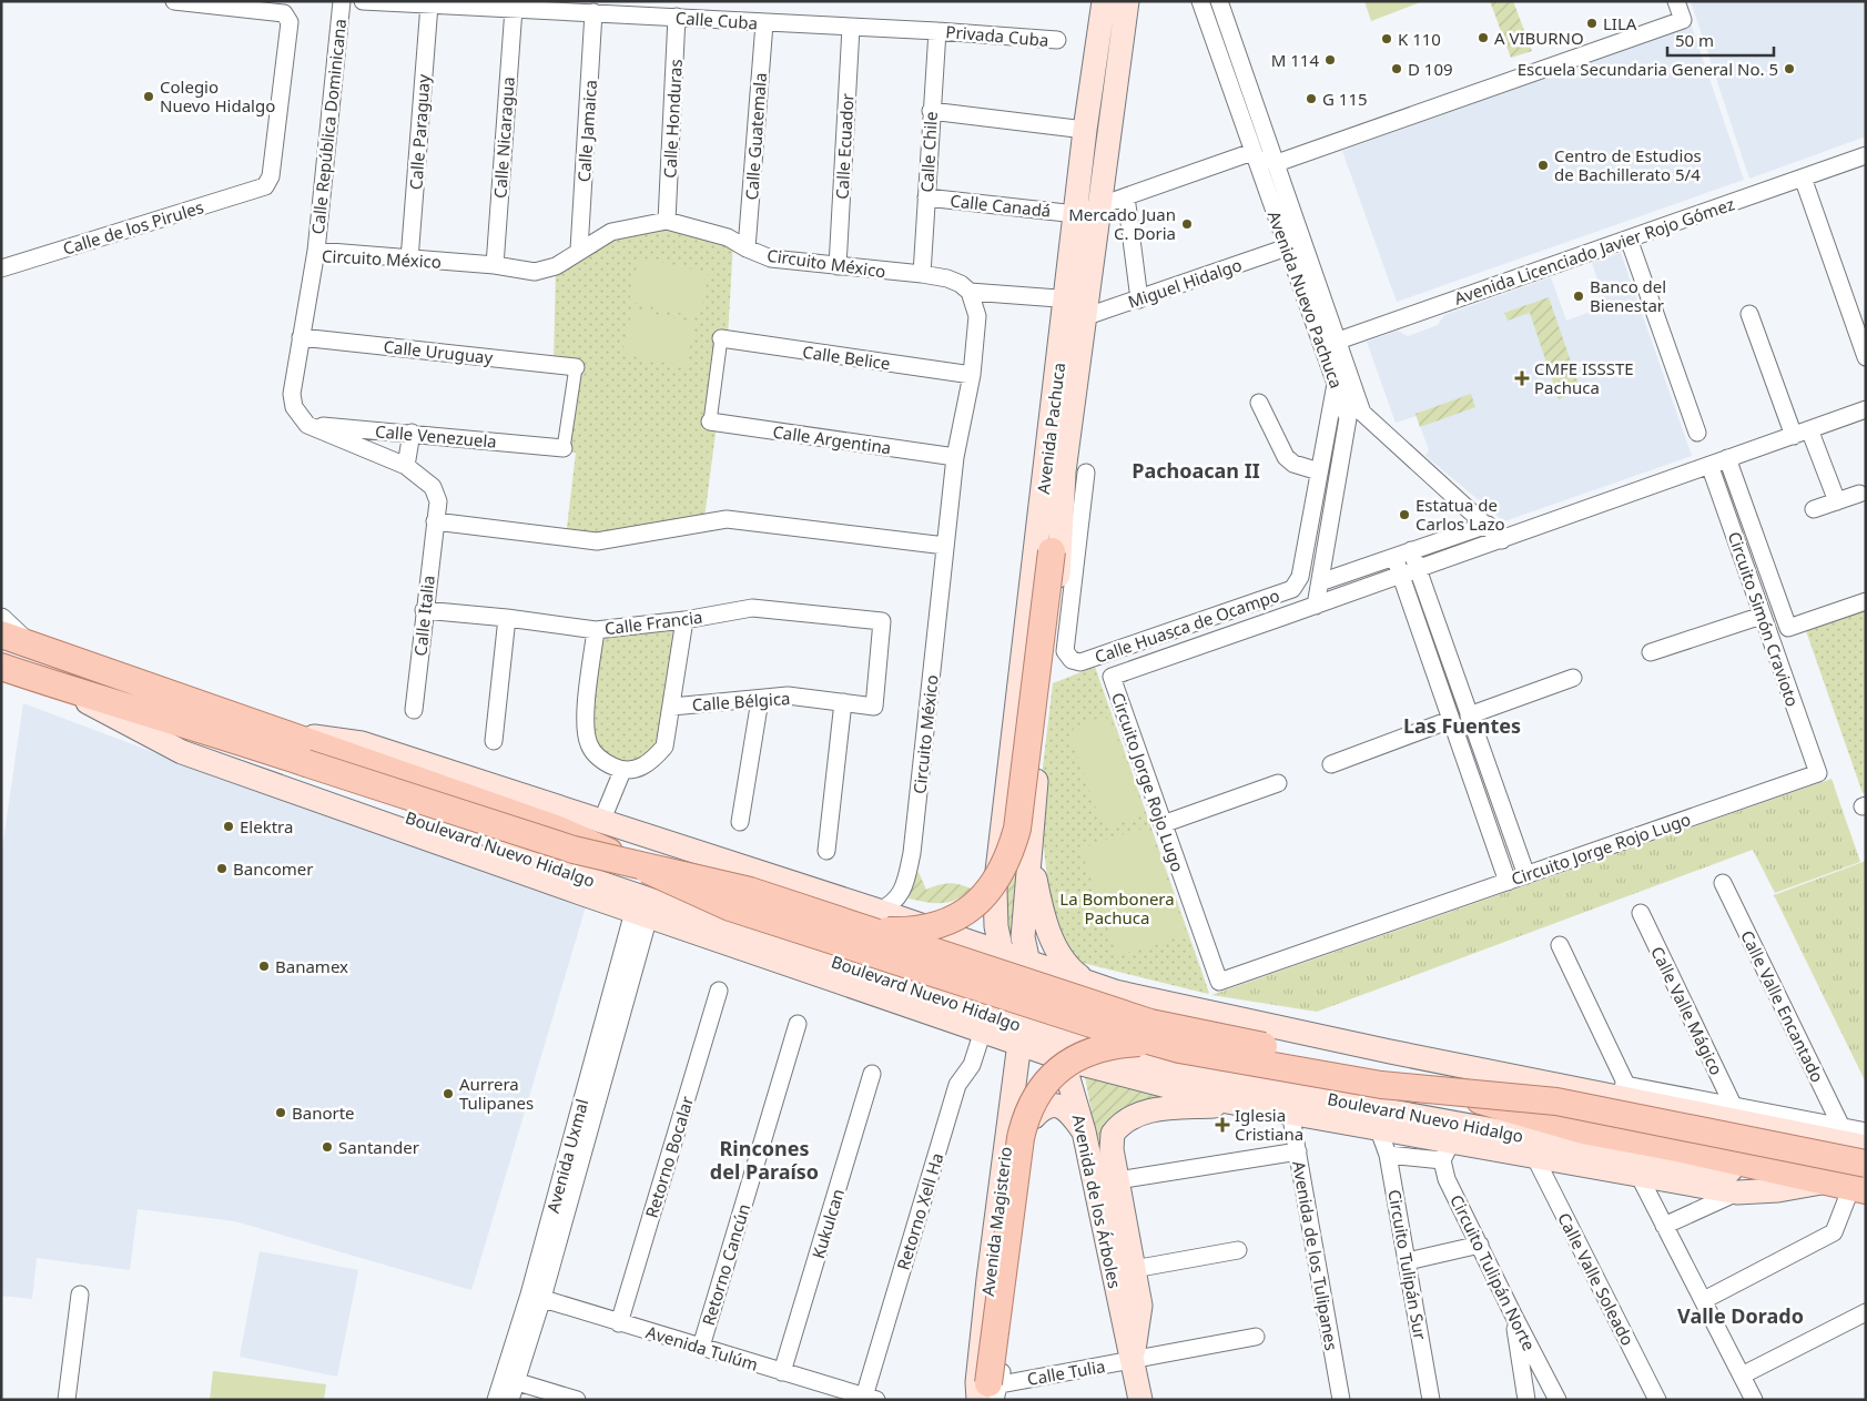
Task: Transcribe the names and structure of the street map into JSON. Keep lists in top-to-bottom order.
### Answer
{
  "streets": {
    "main road": [
      "Avenida Pachuca",
      "Boulevard Nuevo Hidalgo",
      "Avenida de los Árboles",
      "Avenida Magisterio"
    ],
    "street": [
      "Calle Cuba",
      "Privada Cuba",
      "Calle Honduras",
      "Calle República Dominicana",
      "Calle Jamaica",
      "Calle Paraguay",
      "Calle Guatemala",
      "Calle Nicaragua",
      "Calle Ecuador",
      "Calle Chile",
      "Calle Canadá",
      "Calle de los Pirules",
      "Avenida Licenciado Javier Rojo Gómez",
      "Circuito México",
      "Miguel Hidalgo",
      "Avenida Nuevo Pachuca",
      "Calle Uruguay",
      "Calle Belice",
      "Calle Venezuela",
      "Calle Argentina",
      "Calle Italia",
      "Circuito Simón Cravioto",
      "Calle Francia",
      "Calle Huasca de Ocampo",
      "Calle Bélgica",
      "Circuito Jorge Rojo Lugo",
      "Calle Valle Encantado",
      "Calle Valle Mágico",
      "Avenida Uxmal",
      "Retorno Bocalar",
      "Retorno Xell Ha",
      "Kukulcan",
      "Avenida de los Tulipanes",
      "Retorno Cancún",
      "Circuito Tulipán Sur",
      "Circuito Tulipán Norte",
      "Calle Valle Soleado",
      "Avenida Tulúm",
      "Calle Tulia"
    ]
  },
  "crossings": [
    ["Calle Cuba", "Privada Cuba"],
    ["Calle Cuba", "Calle Honduras"],
    ["Calle Cuba", "Calle Jamaica"],
    ["Calle Cuba", "Calle Paraguay"],
    ["Calle Cuba", "Calle Guatemala"],
    ["Calle Cuba", "Calle Nicaragua"],
    ["Calle Cuba", "Calle Ecuador"],
    ["Calle Cuba", "Calle Chile"],
    ["Privada Cuba", "Calle Chile"],
    ["Calle Honduras", "Circuito México"],
    ["Calle República Dominicana", "Circuito México"],
    ["Calle Jamaica", "Circuito México"],
    ["Calle Paraguay", "Circuito México"],
    ["Calle Guatemala", "Circuito México"],
    ["Calle Nicaragua", "Circuito México"],
    ["Calle Ecuador", "Circuito México"],
    ["Calle Chile", "Calle Canadá"],
    ["Calle Chile", "Circuito México"],
    ["Calle Canadá", "Avenida Pachuca"],
    ["Avenida Licenciado Javier Rojo Gómez", "Avenida Nuevo Pachuca"],
    ["Circuito México", "Calle Uruguay"],
    ["Circuito México", "Calle Belice"],
    ["Circuito México", "Calle Venezuela"],
    ["Circuito México", "Calle Argentina"],
    ["Circuito México", "Boulevard Nuevo Hidalgo"],
    ["Miguel Hidalgo", "Avenida Nuevo Pachuca"],
    ["Miguel Hidalgo", "Avenida Pachuca"],
    ["Avenida Nuevo Pachuca", "Calle Huasca de Ocampo"],
    ["Avenida Nuevo Pachuca", "Circuito Jorge Rojo Lugo"],
    ["Avenida Pachuca", "Calle Huasca de Ocampo"],
    ["Avenida Pachuca", "Boulevard Nuevo Hidalgo"],
    ["Calle Italia", "Calle Francia"],
    ["Circuito Simón Cravioto", "Circuito Jorge Rojo Lugo"],
    ["Calle Francia", "Calle Bélgica"],
    ["Boulevard Nuevo Hidalgo", "Calle Valle Encantado"],
    ["Boulevard Nuevo Hidalgo", "Calle Valle Mágico"],
    ["Boulevard Nuevo Hidalgo", "Avenida de los Árboles"],
    ["Boulevard Nuevo Hidalgo", "Avenida Magisterio"],
    ["Avenida Uxmal", "Avenida Tulúm"],
    ["Retorno Bocalar", "Avenida Tulúm"],
    ["Avenida de los Árboles", "Calle Tulia"],
    ["Retorno Xell Ha", "Avenida Tulúm"],
    ["Avenida Magisterio", "Calle Tulia"],
    ["Kukulcan", "Avenida Tulúm"],
    ["Retorno Cancún", "Avenida Tulúm"]
  ],
  "districts": [
    "Pachoacan II",
    "Las Fuentes",
    "Rincones del Paraíso",
    "Valle Dorado"
  ],
  "parks": ["La Bombonera Pachuca"],
  "places": {
    "other": [
      "LILA",
      "A VIBURNO",
      "K 110",
      "M 114",
      "D 109",
      "Escuela Secundaria General No. 5",
      "Colegio Nuevo Hidalgo",
      "G 115",
      "Centro de Estudios de Bachillerato 5/4",
      "Mercado Juan C. Doria",
      "Banco del Bienestar",
      "Estatua de Carlos Lazo",
      "Elektra",
      "Bancomer",
      "Banamex",
      "Aurrera Tulipanes",
      "Banorte",
      "Santander"
    ],
    "health": ["CMFE ISSSTE Pachuca", "Iglesia Cristiana"]
  },
  "scale_bar": "50 m"
}
